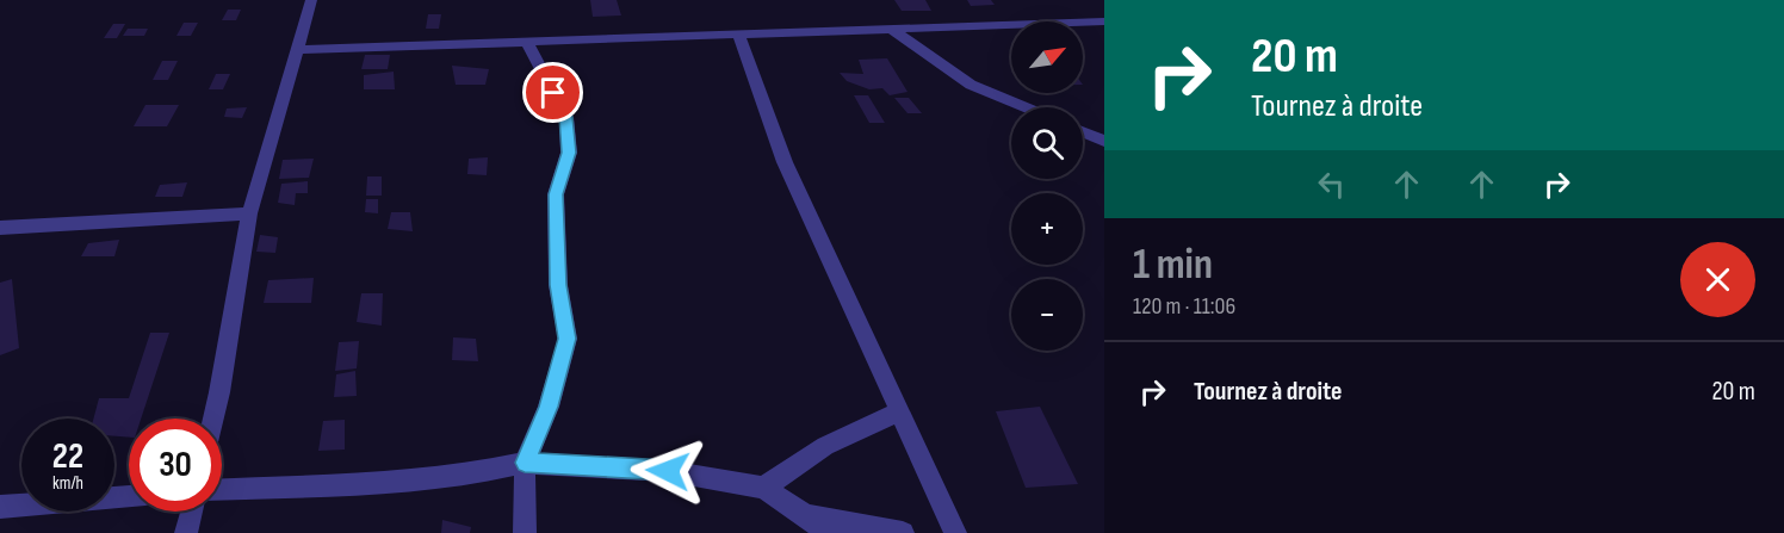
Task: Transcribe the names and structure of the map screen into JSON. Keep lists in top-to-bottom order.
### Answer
{
  "north": "top right",
  "page": {
    "turn": ["20 m", "Tournez à droite"],
    "map_buttons": ["+", "−"],
    "heading": ["1 min", "120 m · 11:06"],
    "list": [
      {
        "name": "Tournez à droite",
        "value": "20 m"
      }
    ],
    "speed": "22 km/h",
    "limit": "30"
  }
}
